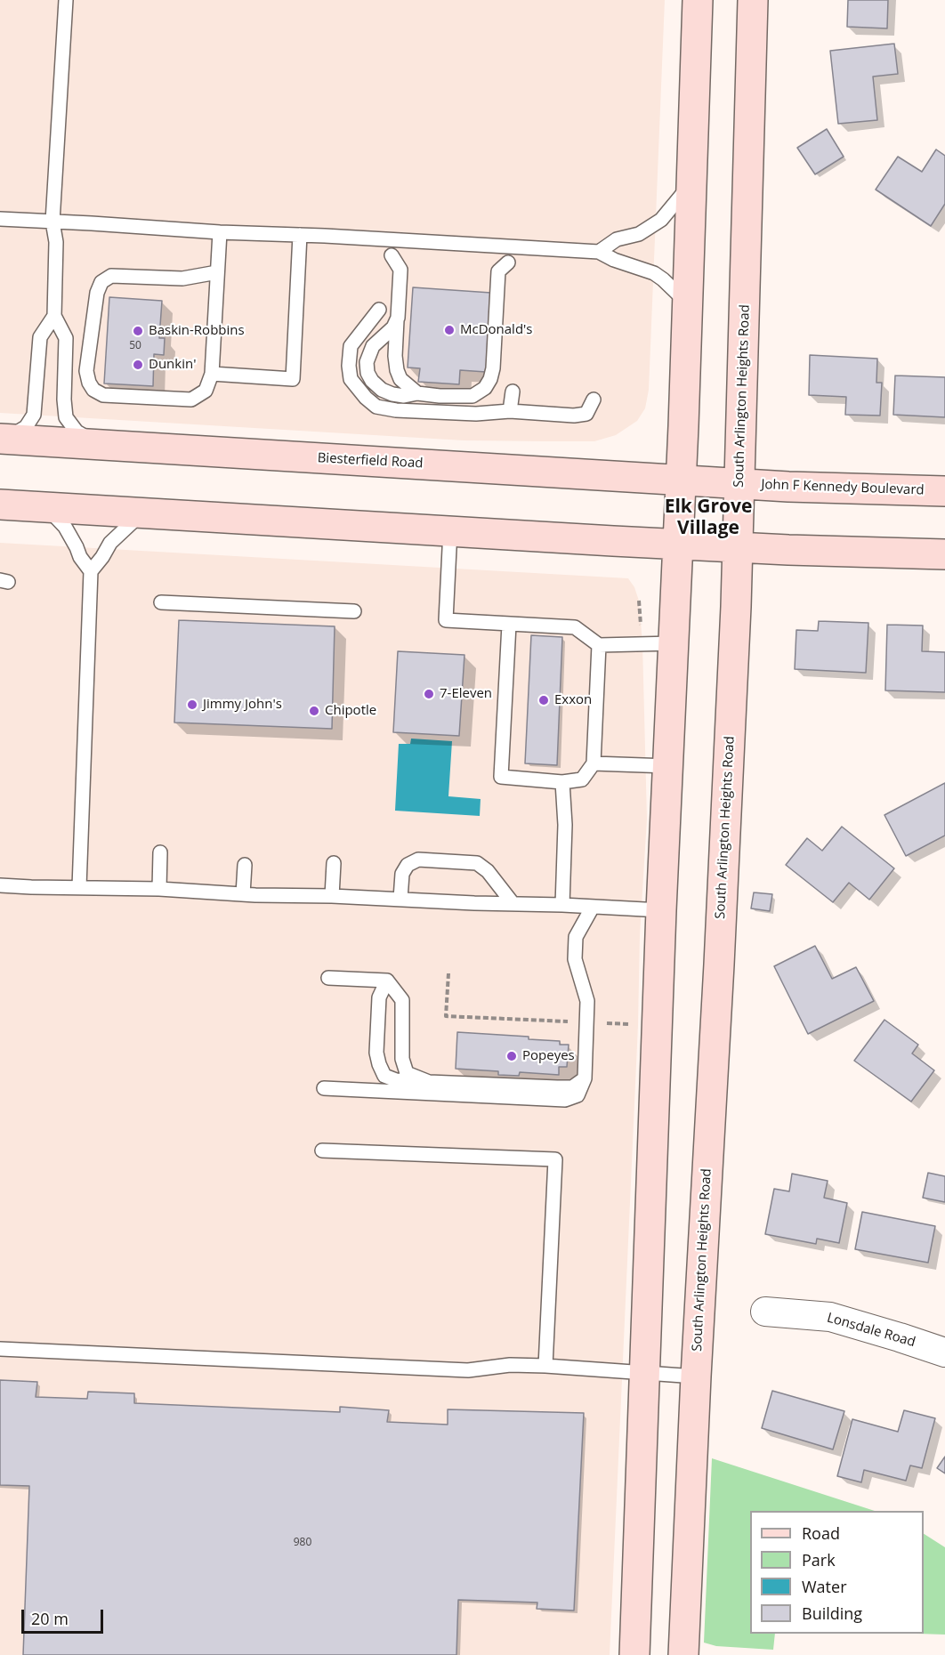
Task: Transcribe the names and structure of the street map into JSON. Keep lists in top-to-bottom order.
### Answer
{
  "streets": {
    "main road": ["South Arlington Heights Road", "Biesterfield Road", "John F Kennedy Boulevard"],
    "street": ["Lonsdale Road"]
  },
  "crossings": [
    ["South Arlington Heights Road", "Biesterfield Road"],
    ["South Arlington Heights Road", "John F Kennedy Boulevard"],
    ["Biesterfield Road", "John F Kennedy Boulevard"]
  ],
  "districts": ["Elk Grove Village"],
  "places": [
    "McDonald's",
    "Baskin-Robbins",
    "Dunkin'",
    "7-Eleven",
    "Exxon",
    "Jimmy John's",
    "Chipotle",
    "Popeyes"
  ],
  "house_numbers": ["50", "980"],
  "legend": [
    "Road",
    "Park",
    "Water",
    "Building"
  ],
  "scale_bar": "20 m"
}
